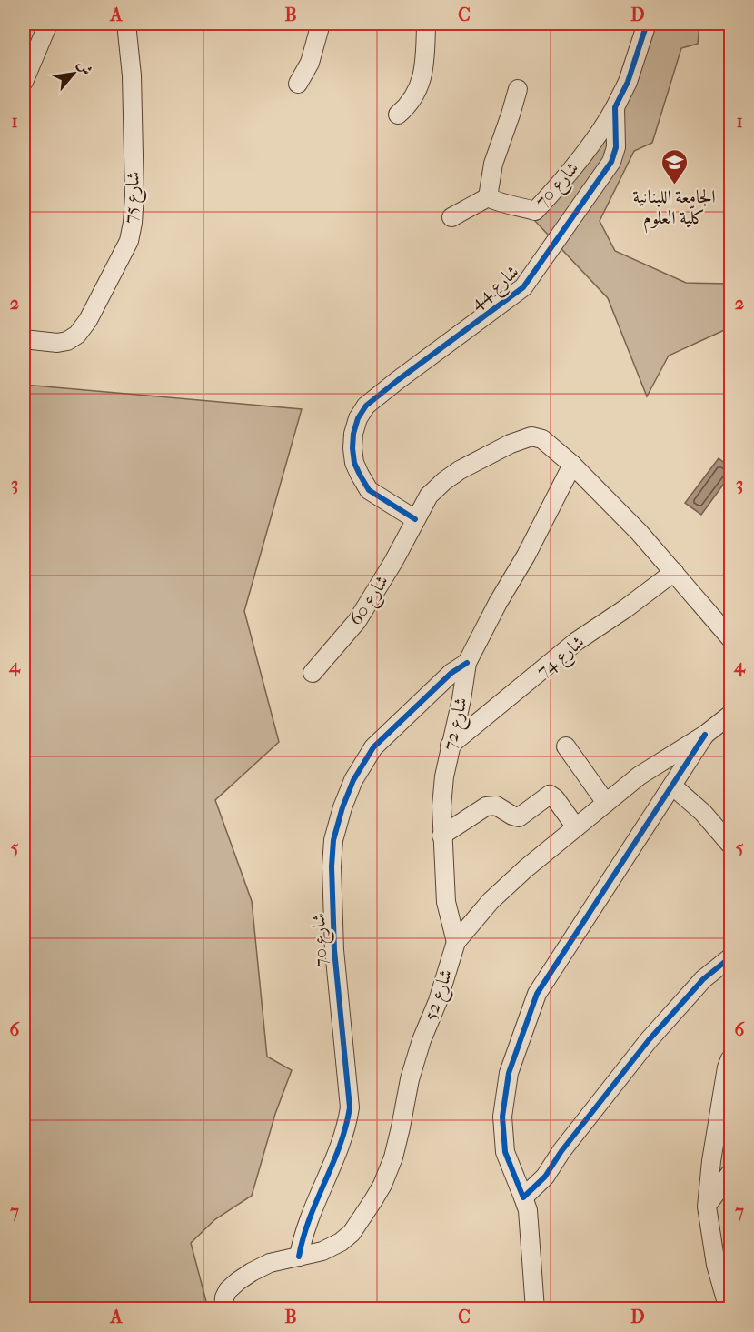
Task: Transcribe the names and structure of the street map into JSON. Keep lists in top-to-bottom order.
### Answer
{
  "streets": {
    "street": [
      "شارع 70",
      "شارع 75",
      "شارع 44",
      "شارع 60",
      "شارع 74",
      "شارع 72",
      "شارع 52"
    ]
  },
  "crossings": [
    ["شارع 70", "شارع 44"],
    ["شارع 70", "شارع 72"],
    ["شارع 70", "شارع 52"],
    ["شارع 44", "شارع 60"],
    ["شارع 74", "شارع 72"],
    ["شارع 72", "شارع 52"]
  ],
  "places": {
    "school or university": ["الجامعة اللبنانية كلّية العلوم"]
  },
  "north": "top right",
  "grid": {
    "columns": [
      "A",
      "B",
      "C",
      "D"
    ],
    "rows": [
      "1",
      "2",
      "3",
      "4",
      "5",
      "6",
      "7"
    ]
  }
}
